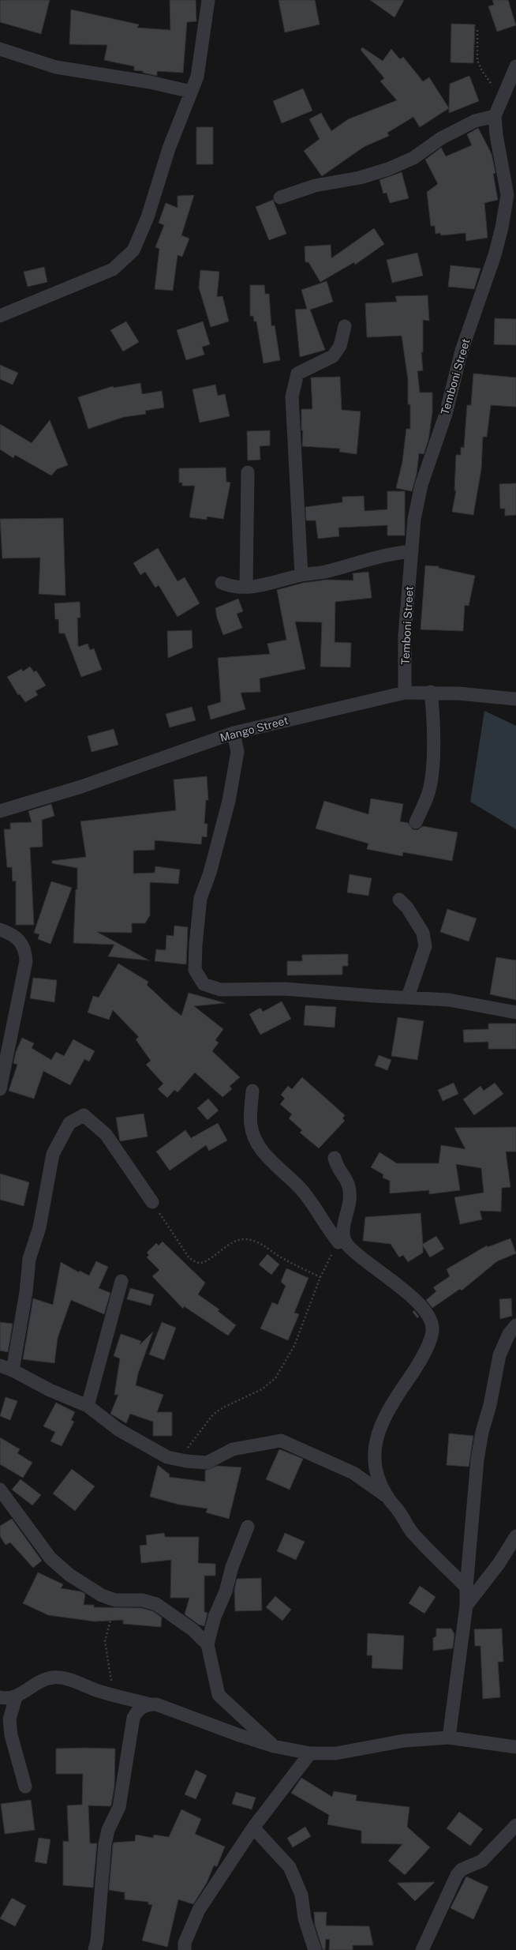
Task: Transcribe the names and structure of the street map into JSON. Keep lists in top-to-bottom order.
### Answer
{
  "streets": {
    "street": ["Temboni Street", "Mango Street"]
  },
  "crossings": [
    ["Temboni Street", "Mango Street"]
  ]
}
